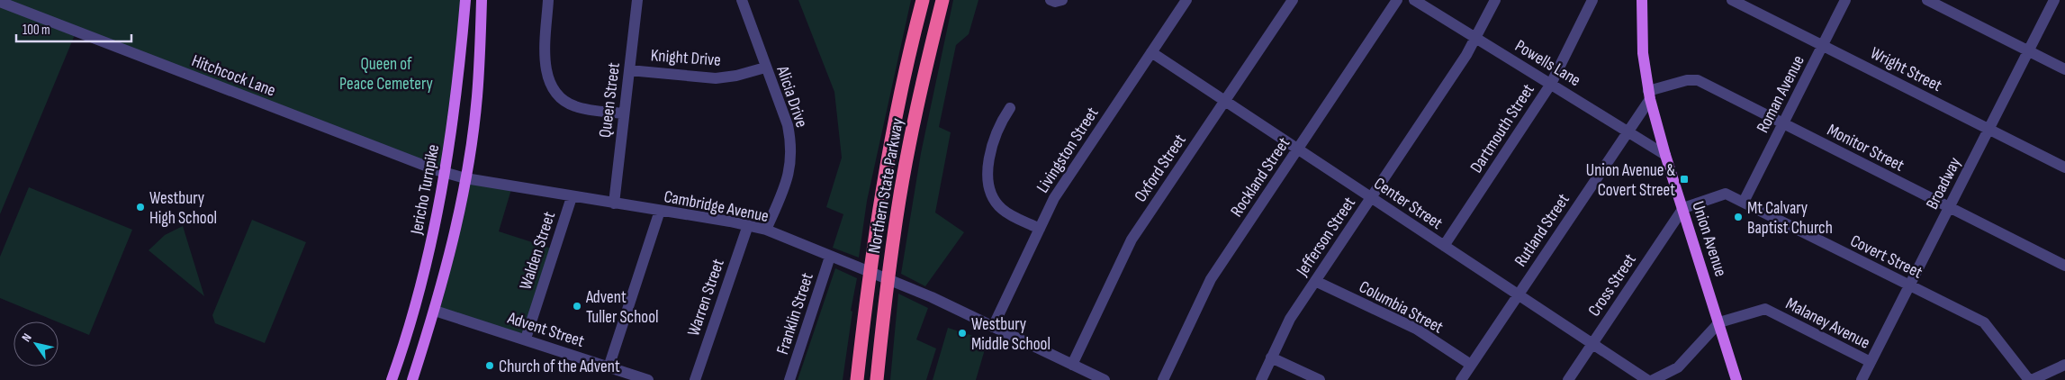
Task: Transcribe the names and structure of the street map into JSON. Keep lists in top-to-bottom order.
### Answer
{
  "streets": {
    "highway": ["Northern State Parkway"],
    "main road": ["Jericho Turnpike", "Union Avenue"],
    "street": [
      "Knight Drive",
      "Powells Lane",
      "Wright Street",
      "Hitchcock Lane",
      "Roman Avenue",
      "Alicia Drive",
      "Queen Street",
      "Dartmouth Street",
      "Monitor Street",
      "Livingston Street",
      "Oxford Street",
      "Rockland Street",
      "Broadway",
      "Center Street",
      "Cambridge Avenue",
      "Rutland Street",
      "Jefferson Street",
      "Walden Street",
      "Covert Street",
      "Cross Street",
      "Warren Street",
      "Columbia Street",
      "Franklin Street",
      "Malaney Avenue",
      "Advent Street"
    ]
  },
  "crossings": [
    ["Knight Drive", "Alicia Drive"],
    ["Knight Drive", "Queen Street"],
    ["Powells Lane", "Dartmouth Street"],
    ["Powells Lane", "Rutland Street"],
    ["Powells Lane", "Jefferson Street"],
    ["Powells Lane", "Union Avenue"],
    ["Wright Street", "Roman Avenue"],
    ["Wright Street", "Broadway"],
    ["Hitchcock Lane", "Jericho Turnpike"],
    ["Hitchcock Lane", "Cambridge Avenue"],
    ["Roman Avenue", "Monitor Street"],
    ["Roman Avenue", "Covert Street"],
    ["Alicia Drive", "Cambridge Avenue"],
    ["Queen Street", "Cambridge Avenue"],
    ["Dartmouth Street", "Center Street"],
    ["Monitor Street", "Broadway"],
    ["Monitor Street", "Rutland Street"],
    ["Monitor Street", "Union Avenue"],
    ["Livingston Street", "Center Street"],
    ["Livingston Street", "Cambridge Avenue"],
    ["Oxford Street", "Center Street"],
    ["Oxford Street", "Cambridge Avenue"],
    ["Rockland Street", "Center Street"],
    ["Broadway", "Covert Street"],
    ["Broadway", "Malaney Avenue"],
    ["Jericho Turnpike", "Cambridge Avenue"],
    ["Jericho Turnpike", "Advent Street"],
    ["Center Street", "Rutland Street"],
    ["Center Street", "Jefferson Street"],
    ["Center Street", "Cross Street"],
    ["Cambridge Avenue", "Walden Street"],
    ["Cambridge Avenue", "Warren Street"],
    ["Cambridge Avenue", "Franklin Street"],
    ["Rutland Street", "Union Avenue"],
    ["Rutland Street", "Columbia Street"],
    ["Jefferson Street", "Columbia Street"],
    ["Union Avenue", "Covert Street"],
    ["Union Avenue", "Cross Street"],
    ["Union Avenue", "Malaney Avenue"],
    ["Walden Street", "Advent Street"],
    ["Covert Street", "Cross Street"]
  ],
  "parks": ["Queen of Peace Cemetery"],
  "places": {
    "transit": ["Union Avenue & Covert Street"],
    "other": [
      "Westbury High School",
      "Mt Calvary Baptist Church",
      "Advent Tuller School",
      "Westbury Middle School",
      "Church of the Advent"
    ]
  },
  "scale_bar": "100 m",
  "north": "top left"
}
